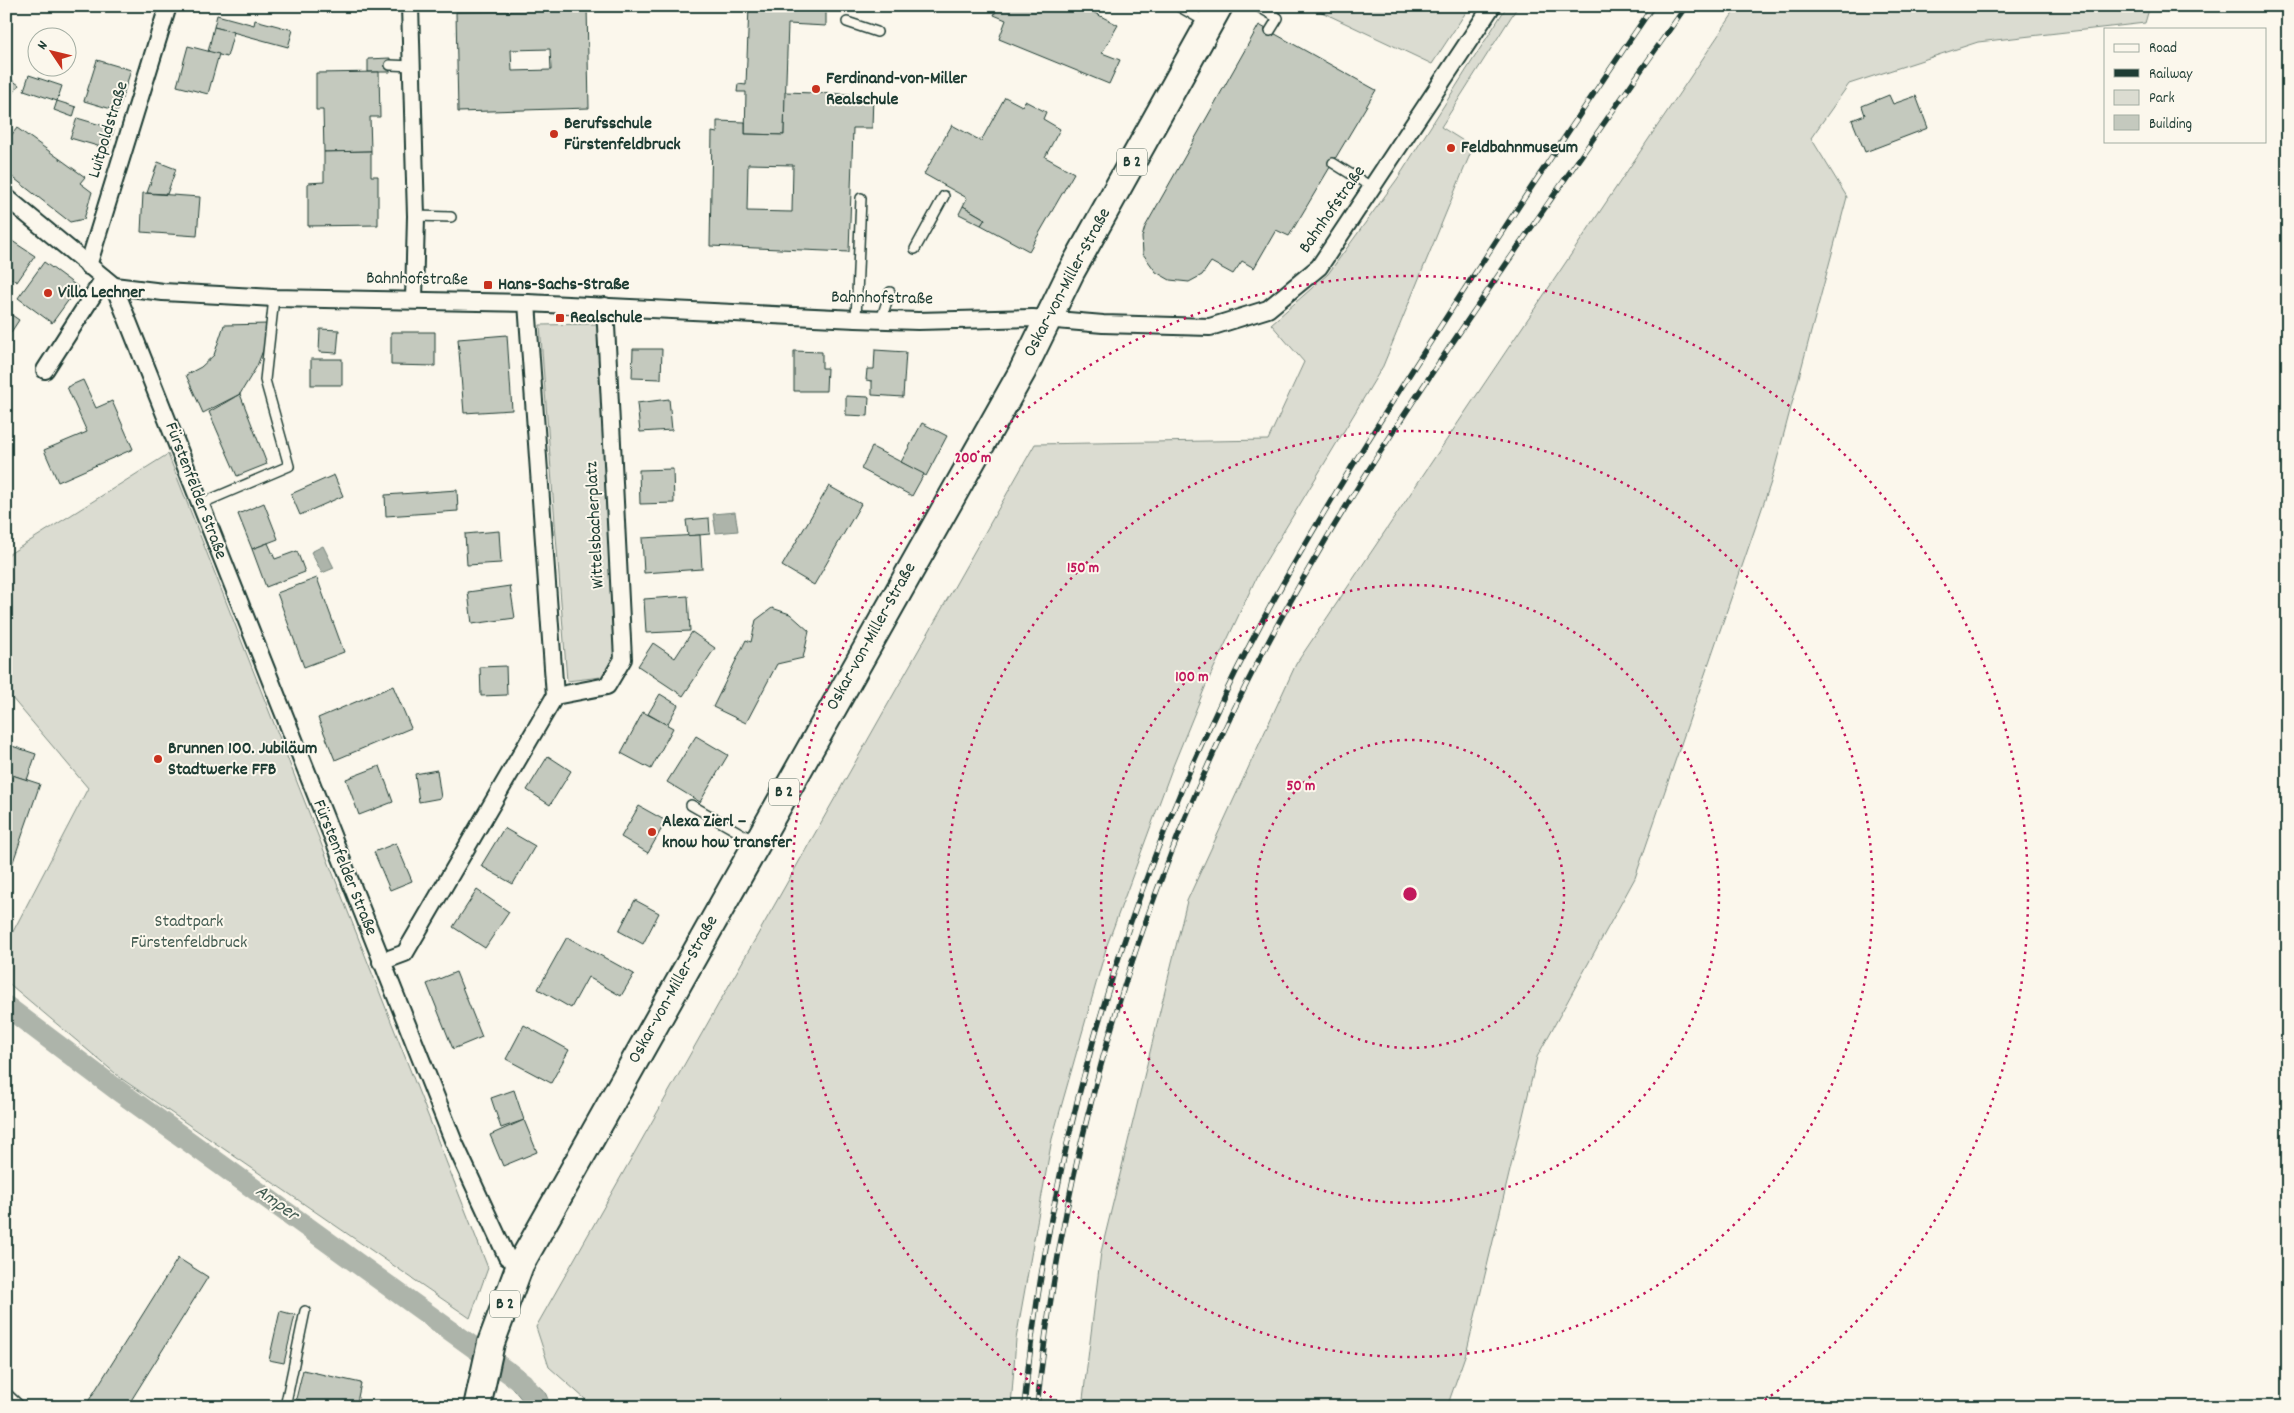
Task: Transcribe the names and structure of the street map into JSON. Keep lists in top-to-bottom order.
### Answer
{
  "streets": {
    "main road": ["B 2", "Oskar-von-Miller-Straße"],
    "street": [
      "Luitpoldstraße",
      "Bahnhofstraße",
      "Fürstenfelder Straße",
      "Wittelsbacherplatz"
    ]
  },
  "crossings": [
    ["B 2", "Oskar-von-Miller-Straße"],
    ["B 2", "Fürstenfelder Straße"],
    ["Bahnhofstraße", "Oskar-von-Miller-Straße"],
    ["Bahnhofstraße", "Fürstenfelder Straße"],
    ["Bahnhofstraße", "Wittelsbacherplatz"],
    ["Oskar-von-Miller-Straße", "Fürstenfelder Straße"]
  ],
  "water": ["Amper"],
  "parks": ["Stadtpark Fürstenfeldbruck"],
  "places": {
    "other": [
      "Ferdinand-von-Miller Realschule",
      "Berufsschule Fürstenfeldbruck",
      "Feldbahnmuseum",
      "Villa Lechner",
      "Brunnen 100. Jubiläum Stadtwerke FFB",
      "Alexa Zierl – know how transfer"
    ],
    "transit": ["Hans-Sachs-Straße", "Realschule"]
  },
  "legend": [
    "Road",
    "Railway",
    "Park",
    "Building"
  ],
  "north": "top left",
  "rings": [
    "200 m",
    "150 m",
    "100 m",
    "50 m"
  ]
}
